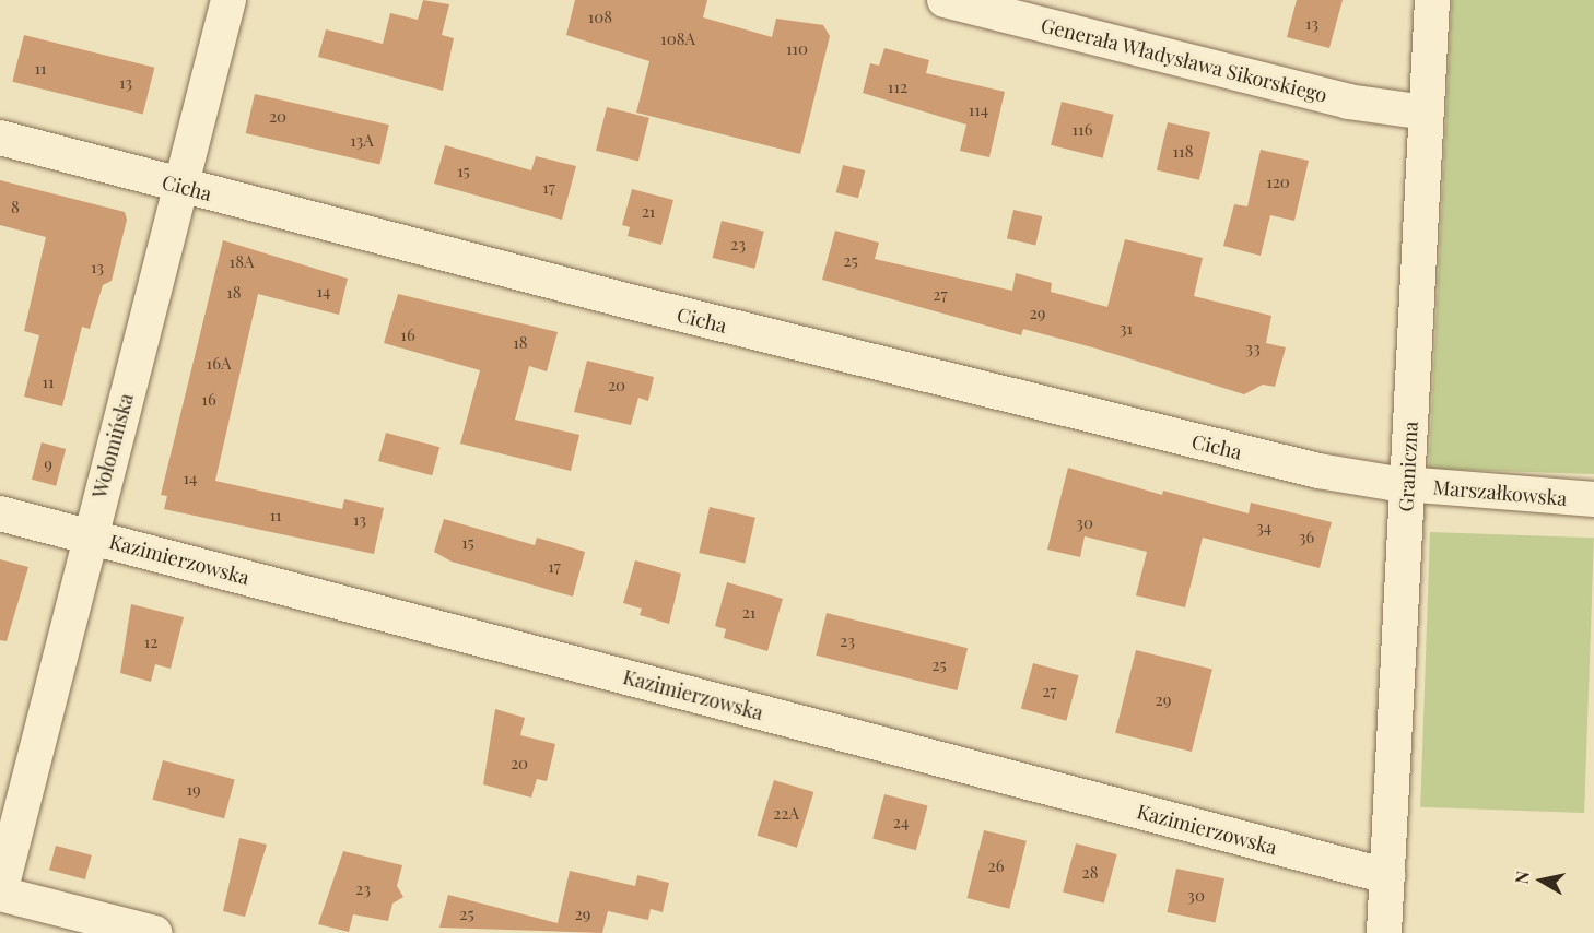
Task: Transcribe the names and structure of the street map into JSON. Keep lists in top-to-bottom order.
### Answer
{
  "streets": {
    "street": [
      "Generała Władysława Sikorskiego",
      "Cicha",
      "Wołomińska",
      "Graniczna",
      "Marszałkowska",
      "Kazimierzowska"
    ]
  },
  "crossings": [
    ["Generała Władysława Sikorskiego", "Graniczna"],
    ["Cicha", "Wołomińska"],
    ["Cicha", "Graniczna"],
    ["Cicha", "Marszałkowska"],
    ["Wołomińska", "Kazimierzowska"],
    ["Graniczna", "Marszałkowska"],
    ["Graniczna", "Kazimierzowska"]
  ],
  "house_numbers": [
    "108",
    "13",
    "108A",
    "110",
    "11",
    "13",
    "112",
    "114",
    "20",
    "116",
    "13A",
    "118",
    "15",
    "120",
    "17",
    "8",
    "21",
    "23",
    "25",
    "18A",
    "13",
    "14",
    "18",
    "27",
    "29",
    "31",
    "16",
    "18",
    "33",
    "16A",
    "11",
    "20",
    "16",
    "9",
    "14",
    "11",
    "13",
    "30",
    "34",
    "36",
    "15",
    "17",
    "21",
    "23",
    "12",
    "25",
    "27",
    "29",
    "20",
    "19",
    "22A",
    "24",
    "26",
    "28",
    "23",
    "30",
    "25",
    "29"
  ],
  "north": "left"
}
